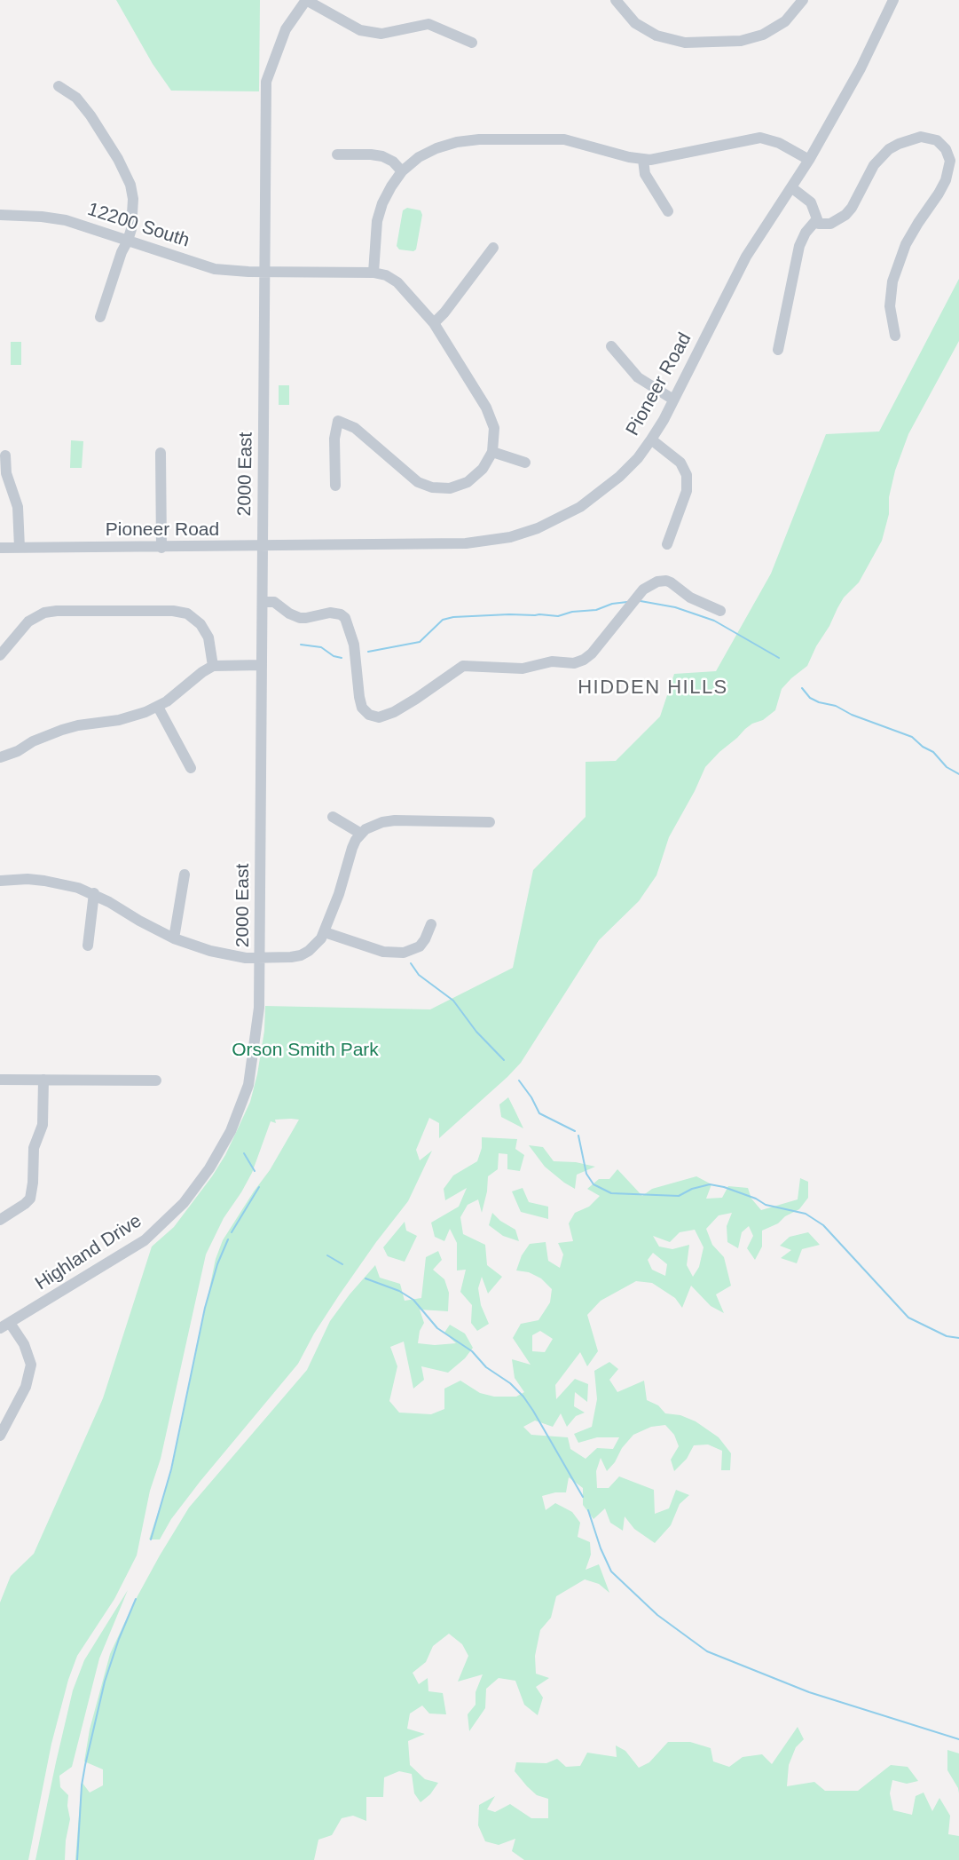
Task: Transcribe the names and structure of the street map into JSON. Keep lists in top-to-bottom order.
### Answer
{
  "streets": {
    "street": [
      "12200 South",
      "Pioneer Road",
      "2000 East",
      "Highland Drive"
    ]
  },
  "crossings": [
    ["12200 South", "2000 East"],
    ["Pioneer Road", "2000 East"],
    ["2000 East", "Highland Drive"]
  ],
  "districts": ["HIDDEN HILLS"],
  "parks": ["Orson Smith Park"]
}
